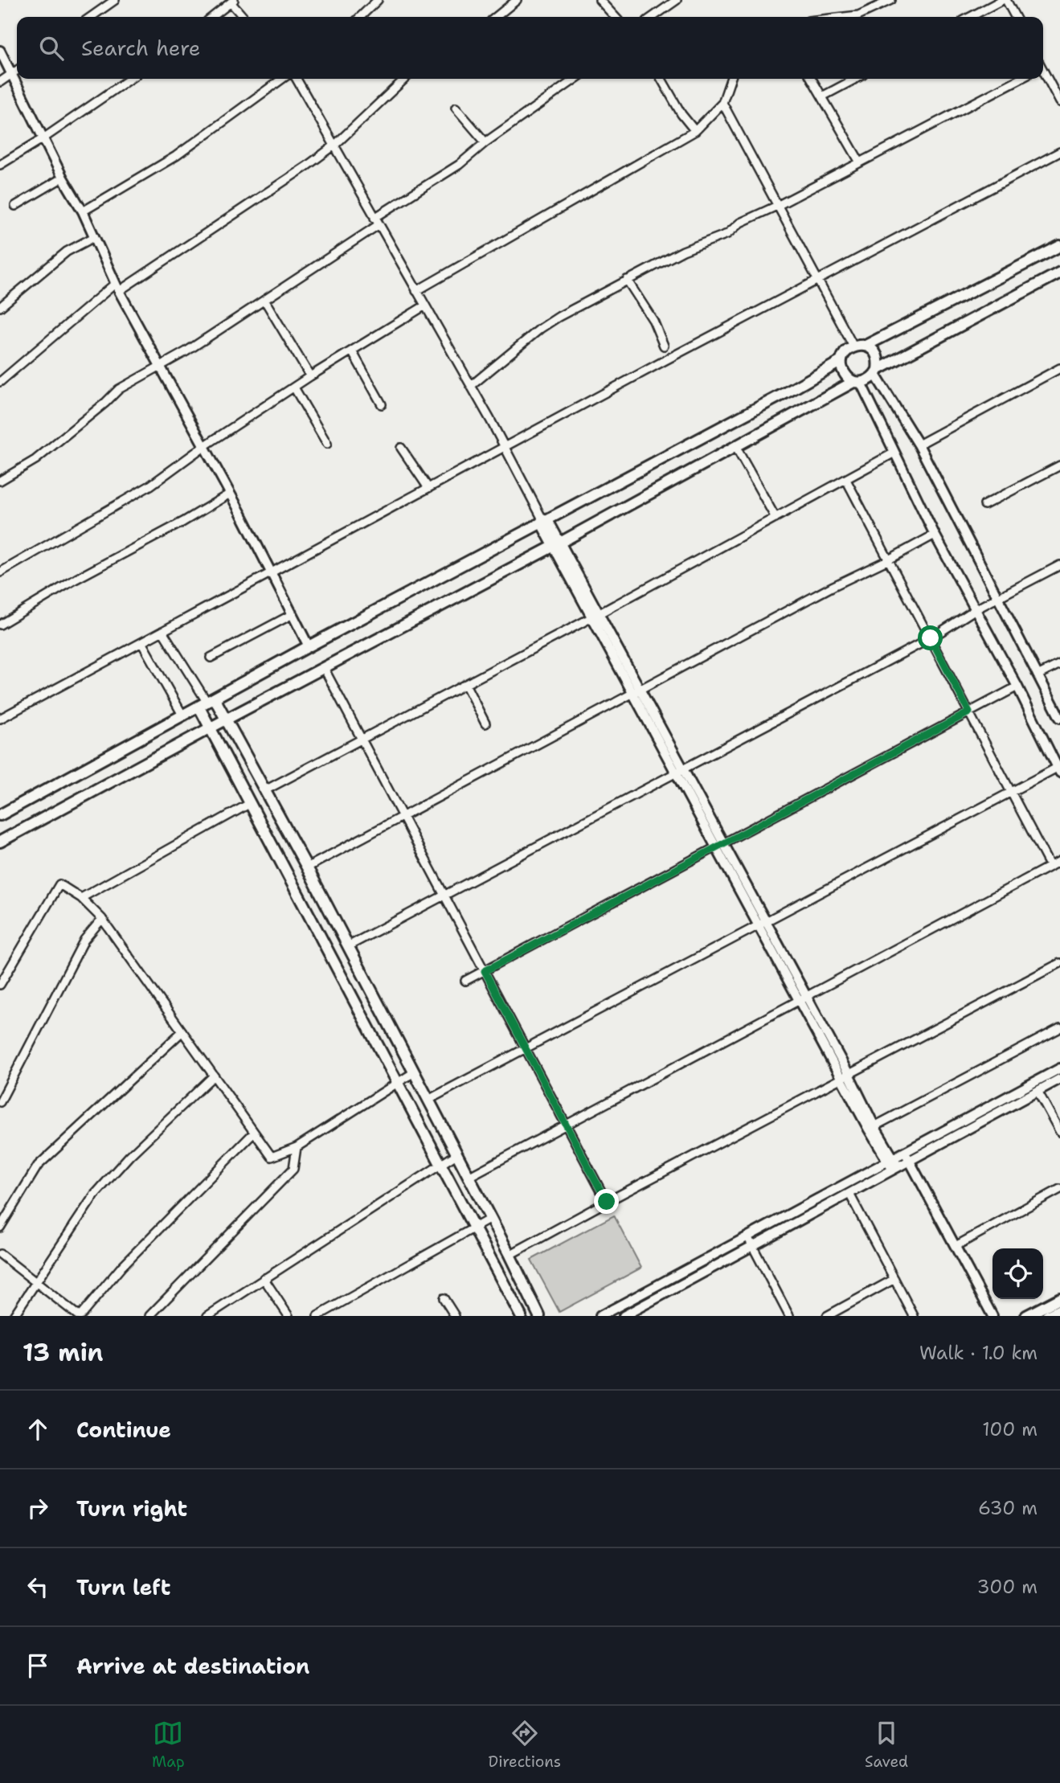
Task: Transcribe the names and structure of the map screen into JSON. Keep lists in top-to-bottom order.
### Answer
{
  "page": {
    "search": "Search here",
    "heading": ["13 min", "Walk · 1.0 km"],
    "list": [
      ["Continue", "100 m"],
      ["Turn right", "630 m"],
      ["Turn left", "300 m"],
      "Arrive at destination"
    ],
    "nav": ["Map", "Directions", "Saved"]
  }
}
